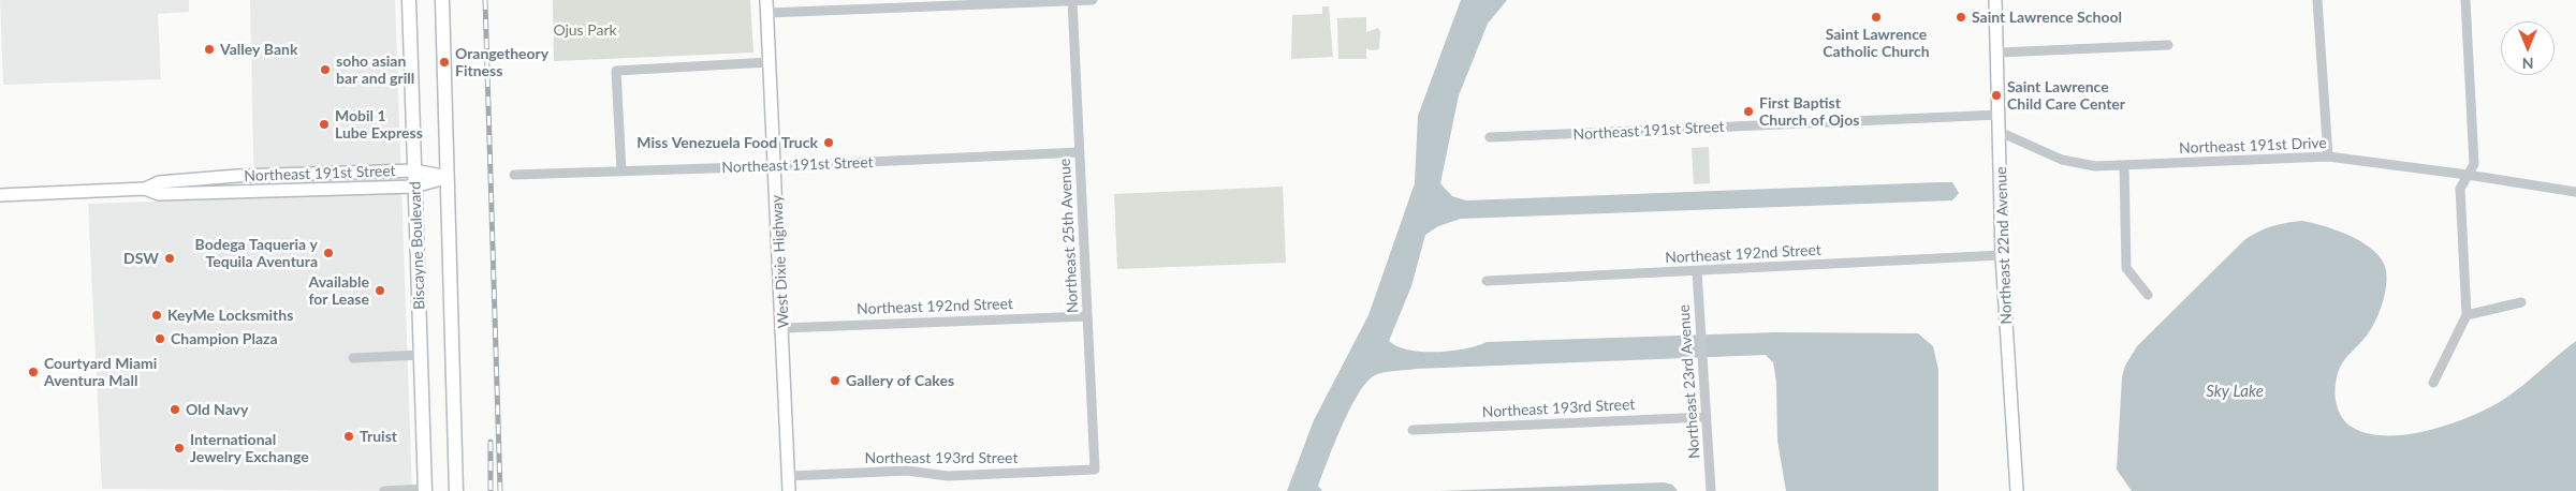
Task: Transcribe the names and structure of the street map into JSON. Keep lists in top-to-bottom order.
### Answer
{
  "streets": {
    "main road": ["Biscayne Boulevard"],
    "street": [
      "Northeast 191st Street",
      "Northeast 191st Drive",
      "Northeast 25th Avenue",
      "Northeast 22nd Avenue",
      "Northeast 192nd Street",
      "West Dixie Highway",
      "Northeast 23rd Avenue",
      "Northeast 193rd Street"
    ]
  },
  "crossings": [
    ["Northeast 191st Street", "Northeast 25th Avenue"],
    ["Northeast 191st Street", "Biscayne Boulevard"],
    ["Northeast 191st Street", "Northeast 22nd Avenue"],
    ["Northeast 191st Street", "West Dixie Highway"],
    ["Northeast 191st Drive", "Northeast 22nd Avenue"],
    ["Northeast 25th Avenue", "Northeast 192nd Street"],
    ["Northeast 25th Avenue", "Northeast 193rd Street"],
    ["Northeast 22nd Avenue", "Northeast 192nd Street"],
    ["Northeast 192nd Street", "West Dixie Highway"],
    ["Northeast 192nd Street", "Northeast 23rd Avenue"],
    ["West Dixie Highway", "Northeast 193rd Street"],
    ["Northeast 23rd Avenue", "Northeast 193rd Street"]
  ],
  "water": ["Sky Lake"],
  "parks": ["Ojus Park"],
  "places": [
    "Saint Lawrence Catholic Church",
    "Saint Lawrence School",
    "Valley Bank",
    "Orangetheory Fitness",
    "soho asian bar and grill",
    "Saint Lawrence Child Care Center",
    "First Baptist Church of Ojos",
    "Mobil 1 Lube Express",
    "Miss Venezuela Food Truck",
    "Bodega Taqueria y Tequila Aventura",
    "DSW",
    "Available for Lease",
    "KeyMe Locksmiths",
    "Champion Plaza",
    "Courtyard Miami Aventura Mall",
    "Gallery of Cakes",
    "Old Navy",
    "Truist",
    "International Jewelry Exchange"
  ],
  "north": "bottom"
}
